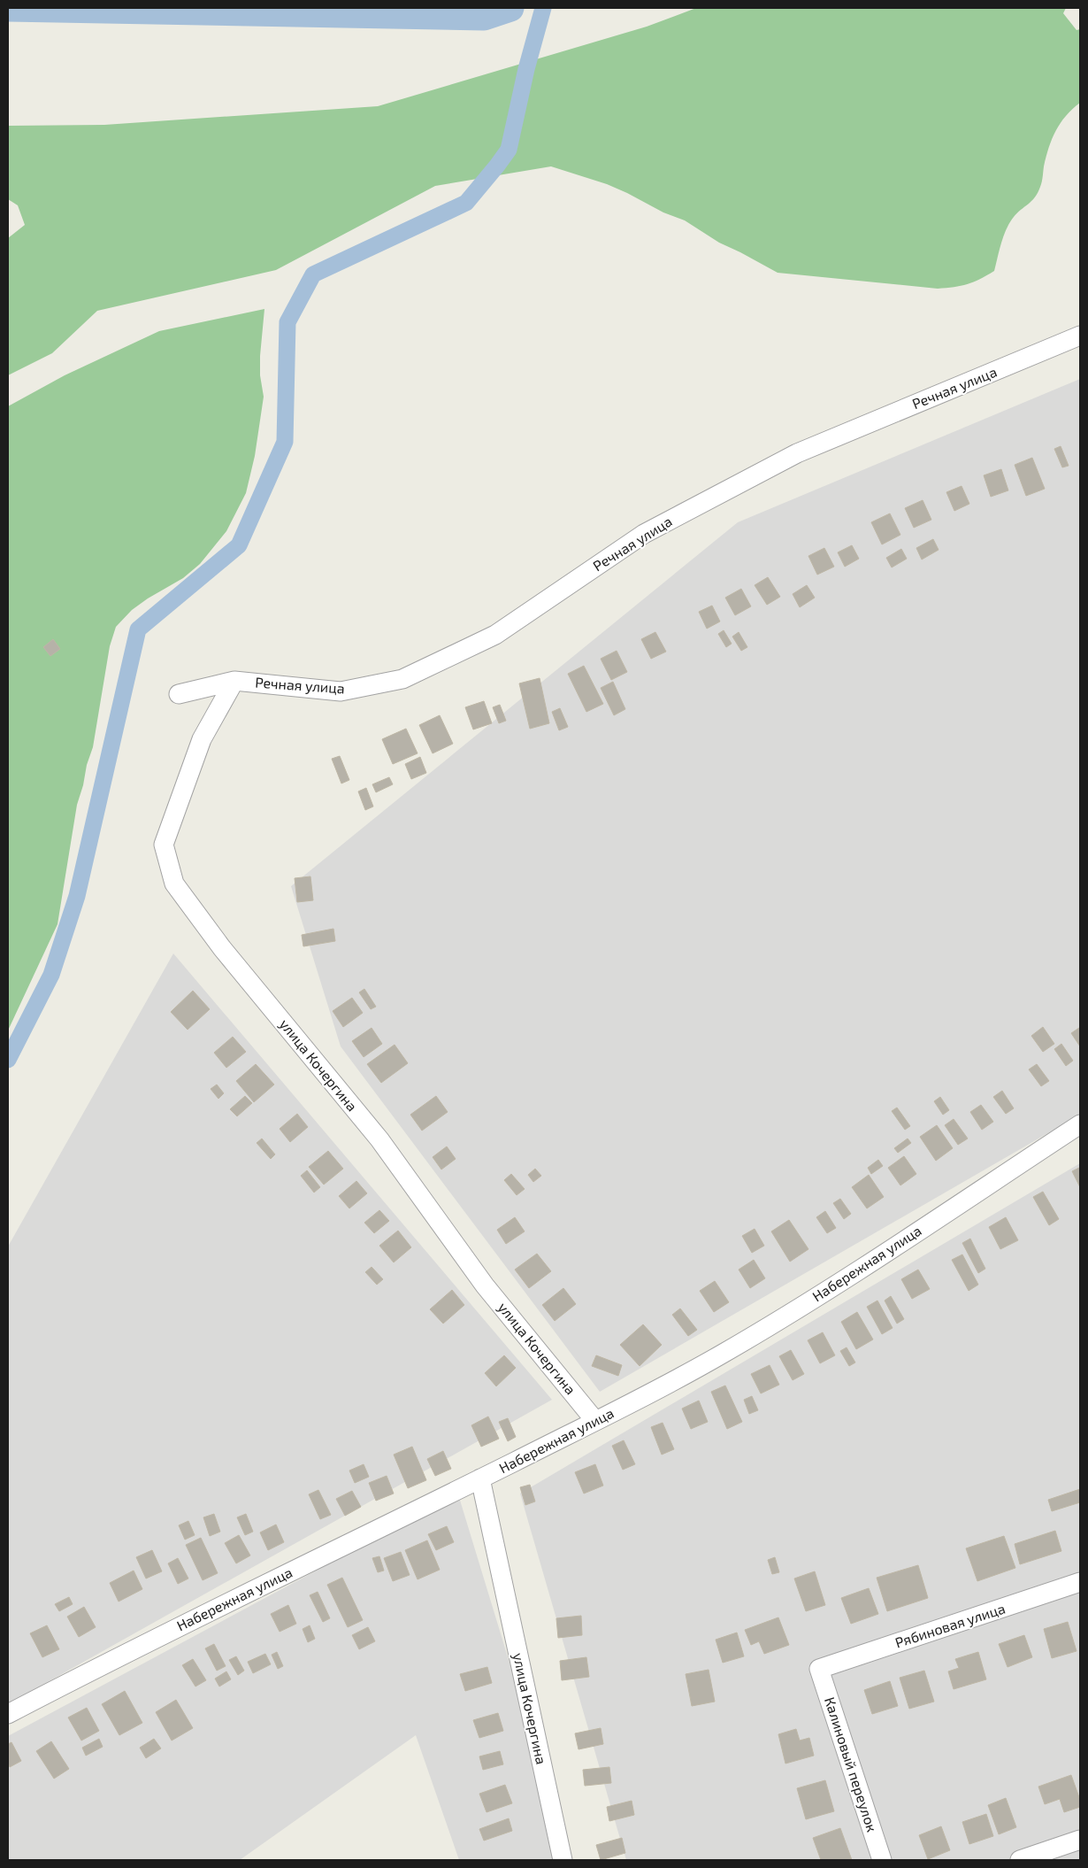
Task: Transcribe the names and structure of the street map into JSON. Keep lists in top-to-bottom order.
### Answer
{
  "streets": {
    "street": [
      "Речная улица",
      "улица Кочергина",
      "Набережная улица",
      "Рябиновая улица",
      "Калиновый переулок"
    ]
  },
  "crossings": [
    ["Речная улица", "улица Кочергина"],
    ["улица Кочергина", "Набережная улица"],
    ["Рябиновая улица", "Калиновый переулок"]
  ]
}
